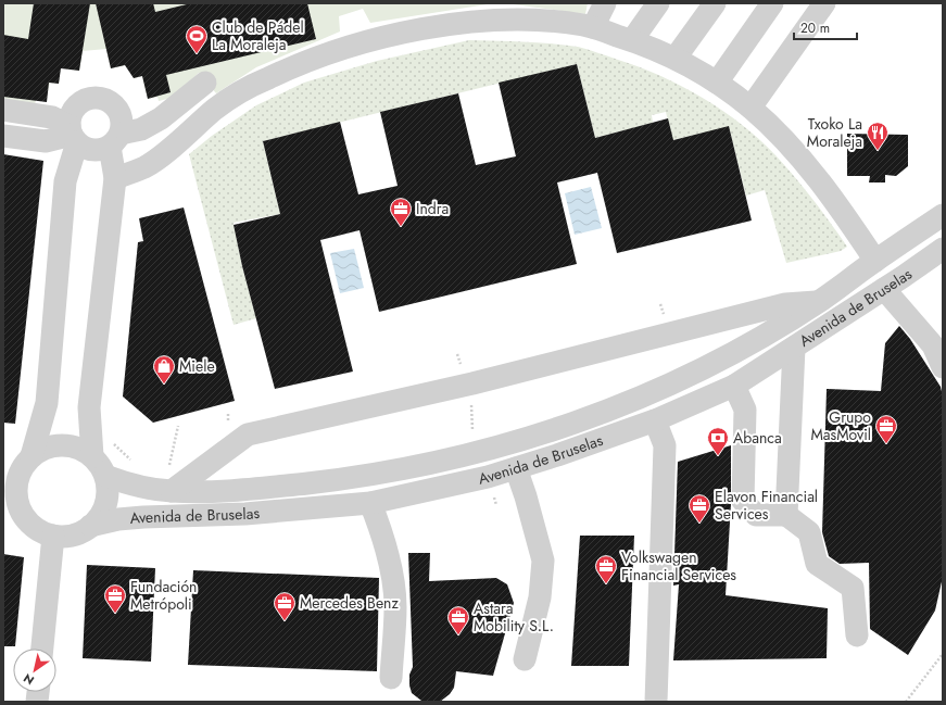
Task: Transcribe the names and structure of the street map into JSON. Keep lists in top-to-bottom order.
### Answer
{
  "streets": {
    "street": ["Avenida de Bruselas"]
  },
  "places": {
    "sports": ["Club de Pádel La Moraleja"],
    "restaurant": ["Txoko La Moraleja"],
    "office": [
      "Indra",
      "Grupo MasMovil",
      "Elavon Financial Services",
      "Volkswagen Financial Services",
      "Fundación Metrópoli",
      "Mercedes Benz",
      "Astara Mobility S.L."
    ],
    "shop": ["Miele"],
    "bank": ["Abanca"]
  },
  "scale_bar": "20 m",
  "north": "bottom left"
}
